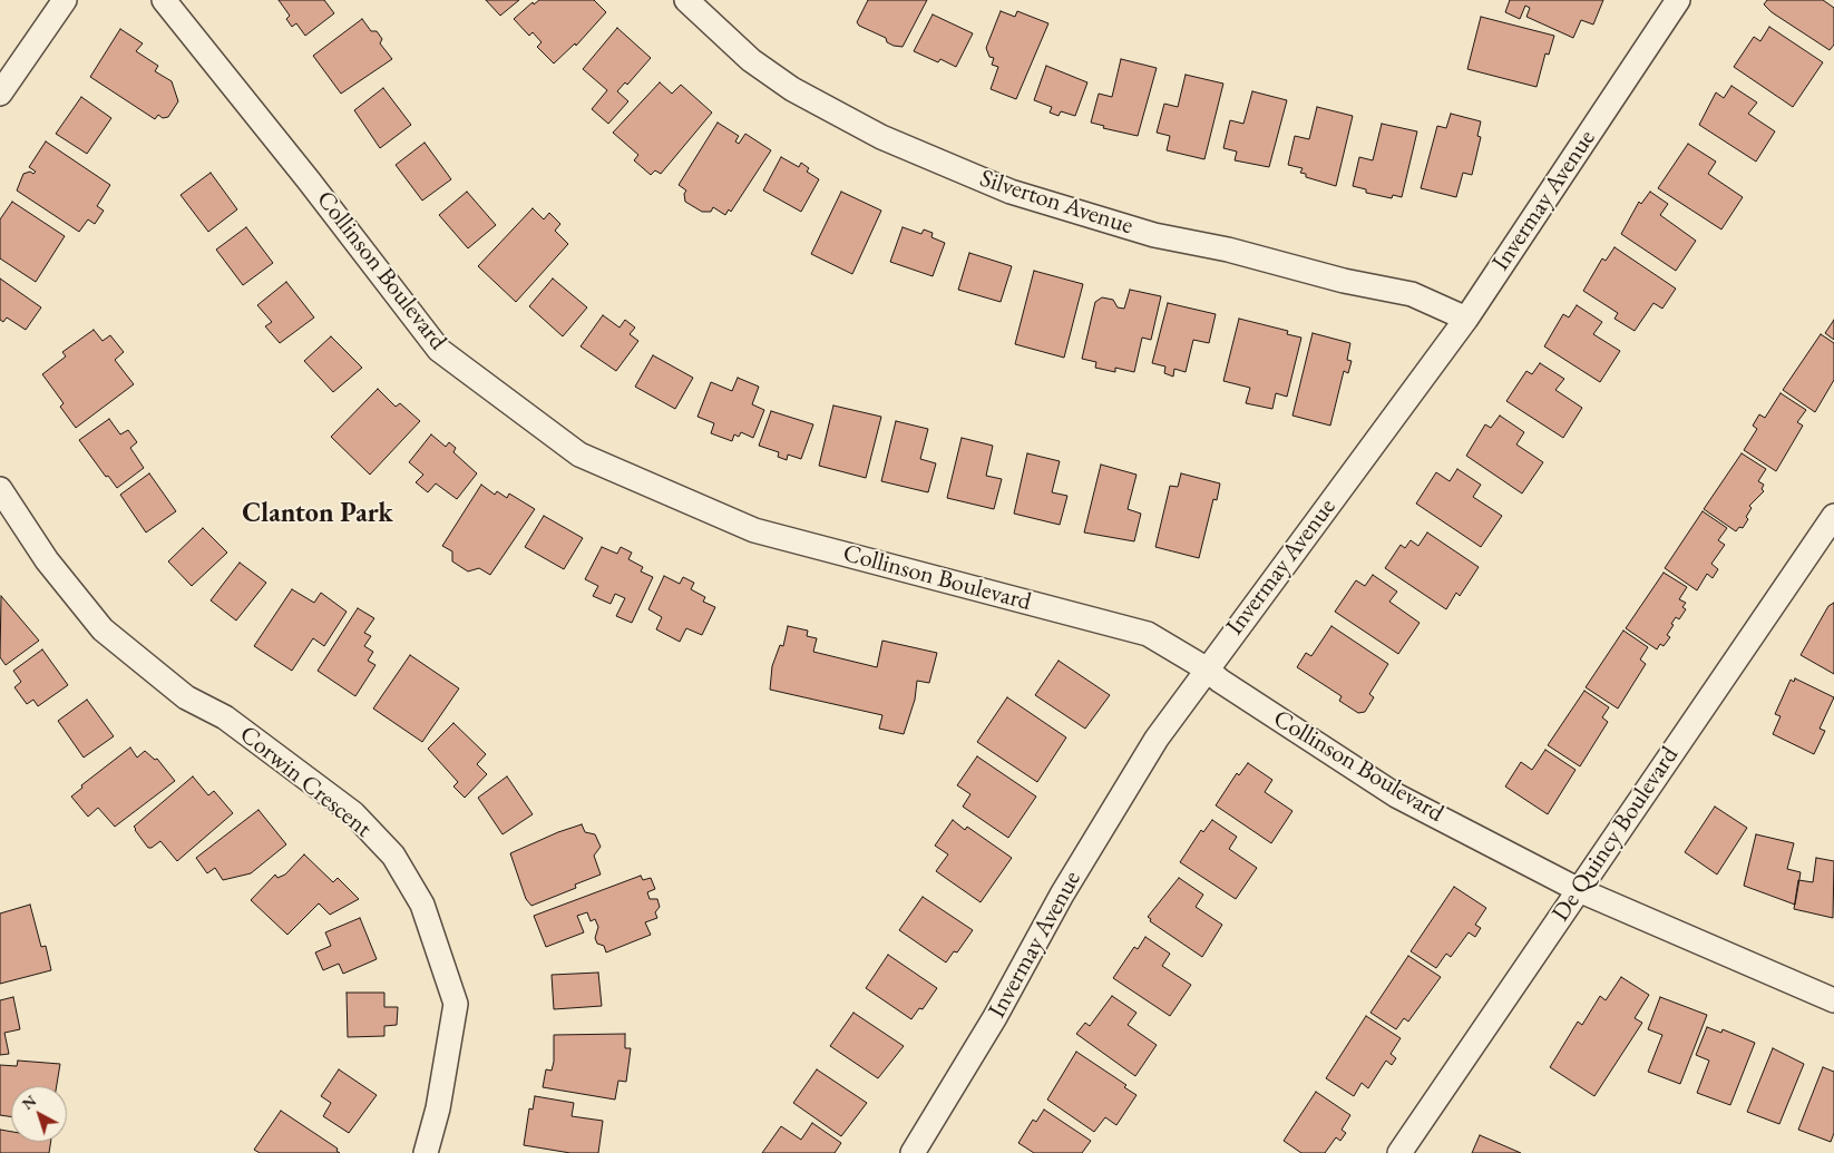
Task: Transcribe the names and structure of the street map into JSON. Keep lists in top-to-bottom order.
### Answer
{
  "streets": {
    "street": [
      "Invermay Avenue",
      "Silverton Avenue",
      "Collinson Boulevard",
      "Corwin Crescent",
      "De Quincy Boulevard"
    ]
  },
  "crossings": [
    ["Invermay Avenue", "Silverton Avenue"],
    ["Invermay Avenue", "Collinson Boulevard"],
    ["Collinson Boulevard", "De Quincy Boulevard"]
  ],
  "districts": ["Clanton Park"],
  "north": "top left"
}
